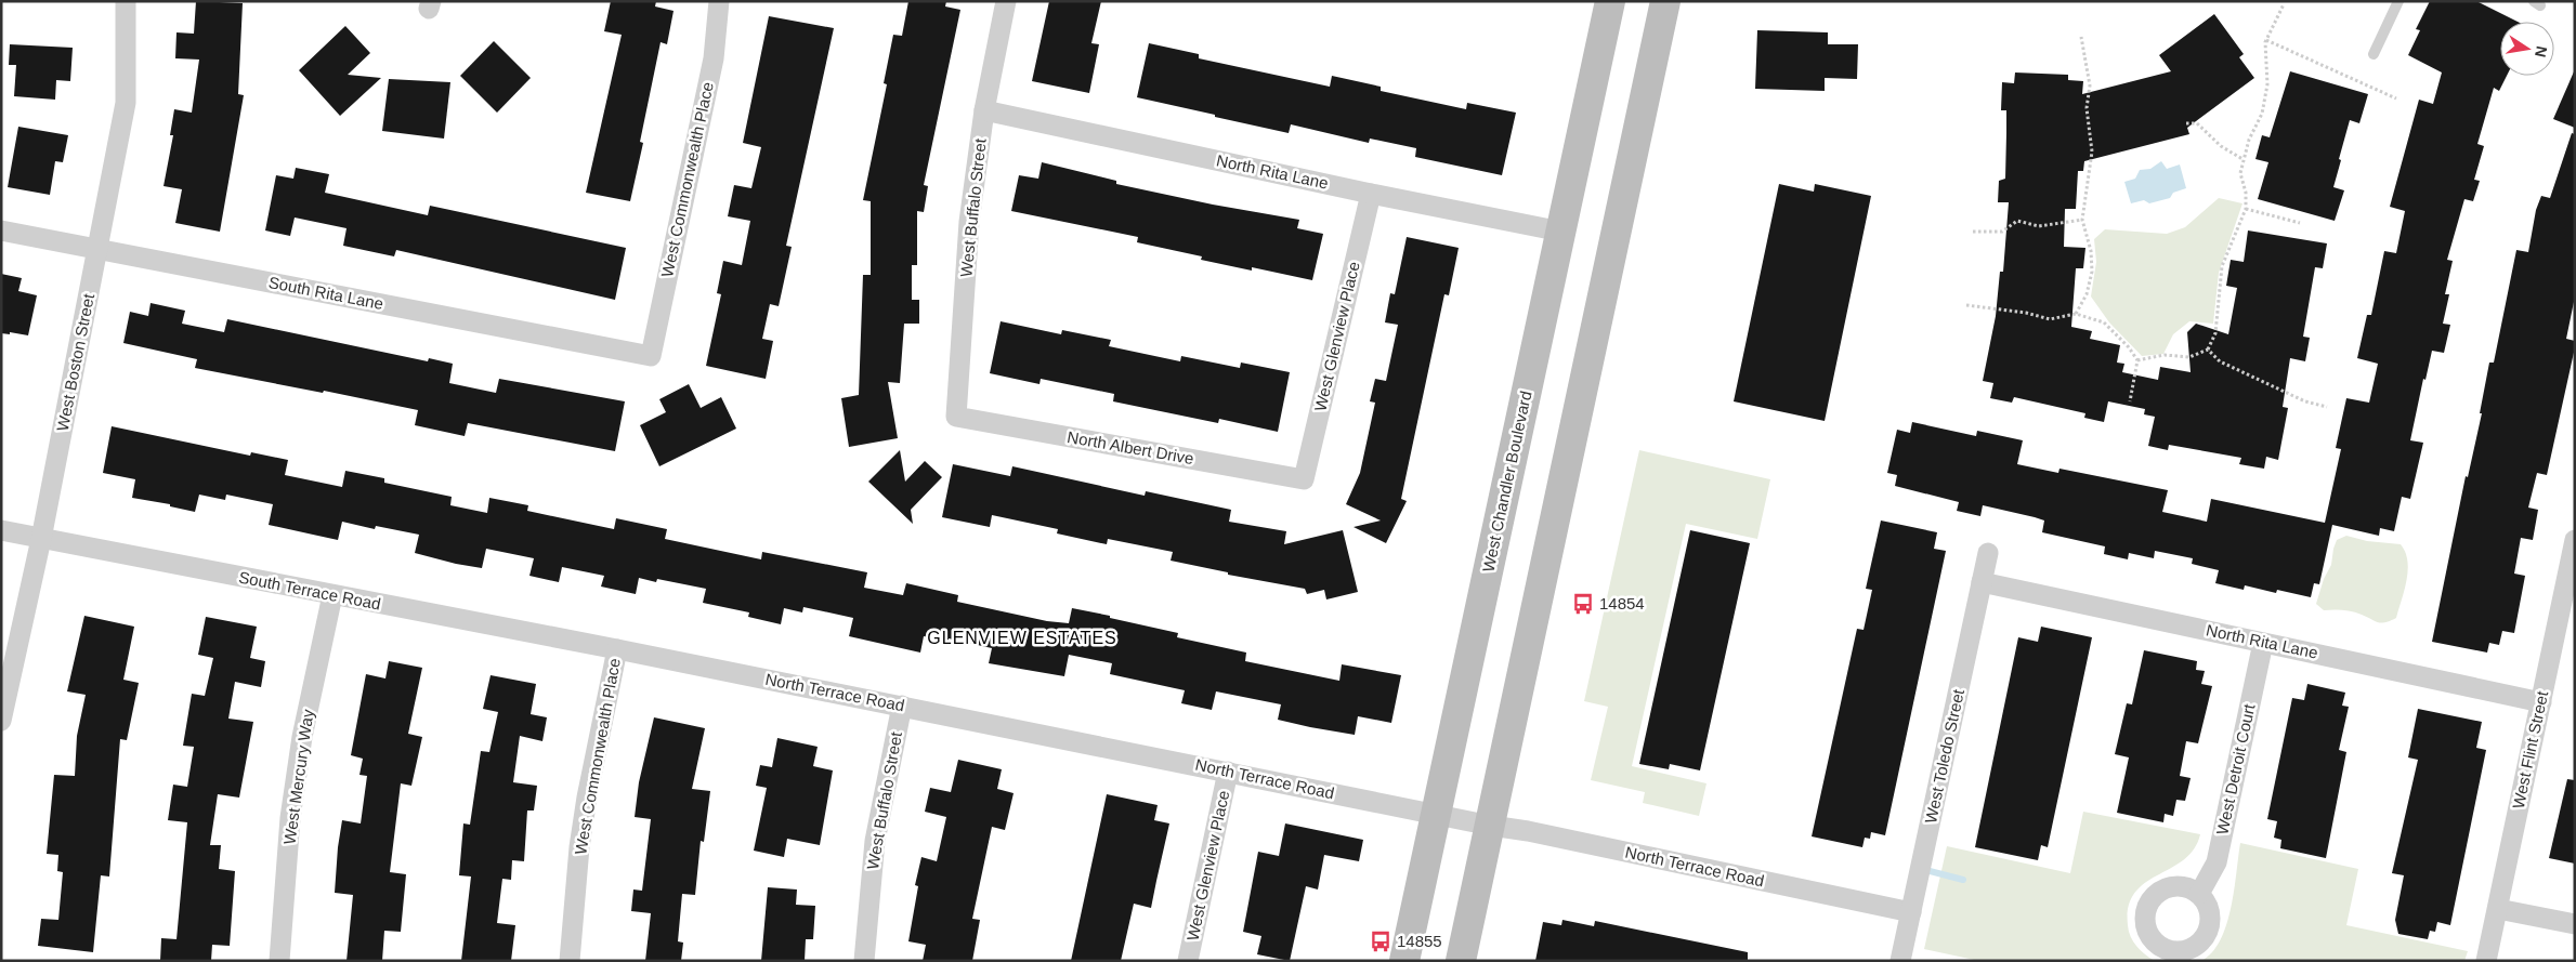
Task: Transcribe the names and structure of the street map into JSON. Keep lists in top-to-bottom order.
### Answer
{
  "streets": {
    "main road": ["West Chandler Boulevard"],
    "street": [
      "North Rita Lane",
      "West Commonwealth Place",
      "West Buffalo Street",
      "South Rita Lane",
      "West Glenview Place",
      "West Boston Street",
      "North Albert Drive",
      "South Terrace Road",
      "North Terrace Road",
      "West Flint Street",
      "West Toledo Street",
      "West Detroit Court",
      "West Mercury Way"
    ]
  },
  "crossings": [
    ["North Rita Lane", "West Buffalo Street"],
    ["North Rita Lane", "West Glenview Place"],
    ["North Rita Lane", "West Chandler Boulevard"],
    ["North Rita Lane", "West Flint Street"],
    ["North Rita Lane", "West Toledo Street"],
    ["North Rita Lane", "West Detroit Court"],
    ["West Commonwealth Place", "South Rita Lane"],
    ["West Commonwealth Place", "South Terrace Road"],
    ["West Commonwealth Place", "North Terrace Road"],
    ["West Buffalo Street", "North Albert Drive"],
    ["West Buffalo Street", "North Terrace Road"],
    ["South Rita Lane", "West Boston Street"],
    ["West Glenview Place", "North Albert Drive"],
    ["West Glenview Place", "North Terrace Road"],
    ["West Boston Street", "South Terrace Road"],
    ["West Chandler Boulevard", "North Terrace Road"],
    ["South Terrace Road", "North Terrace Road"],
    ["South Terrace Road", "West Mercury Way"],
    ["North Terrace Road", "West Toledo Street"]
  ],
  "districts": ["GLENVIEW ESTATES"],
  "places": {
    "bus stop": ["14854", "14855"]
  },
  "north": "right"
}
